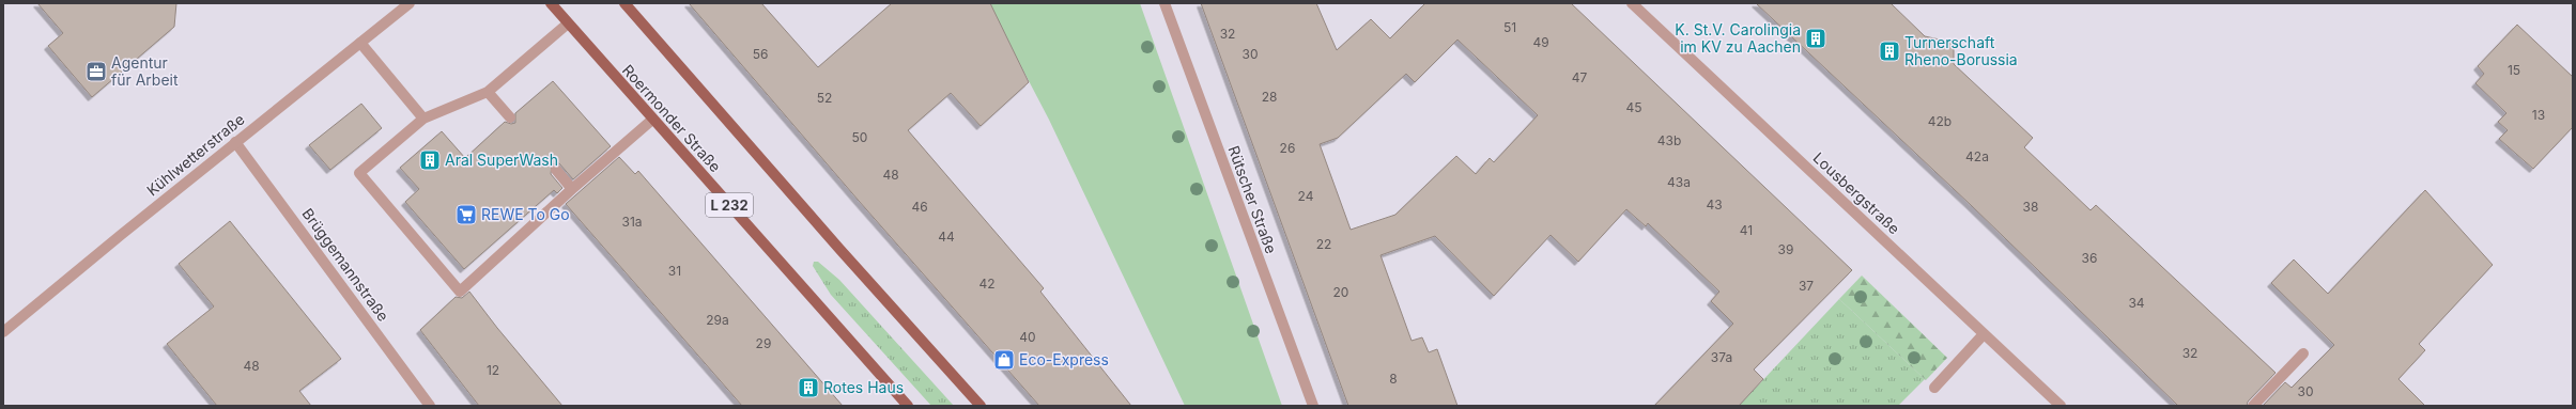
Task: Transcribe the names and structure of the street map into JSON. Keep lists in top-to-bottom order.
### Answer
{
  "streets": {
    "main road": ["Roermonder Straße", "L 232"],
    "street": [
      "Kühlwetterstraße",
      "Lousbergstraße",
      "Rütscher Straße",
      "Brüggemannstraße"
    ]
  },
  "crossings": [
    ["Kühlwetterstraße", "Brüggemannstraße"]
  ],
  "places": {
    "building": [
      "K. St.V. Carolingia im KV zu Aachen",
      "Turnerschaft Rheno-Borussia",
      "Aral SuperWash",
      "Rotes Haus"
    ],
    "office": ["Agentur für Arbeit"],
    "supermarket": ["REWE To Go"],
    "shop": ["Eco-Express"]
  },
  "house_numbers": [
    "51",
    "32",
    "49",
    "56",
    "30",
    "15",
    "47",
    "28",
    "52",
    "45",
    "13",
    "42b",
    "50",
    "43b",
    "26",
    "42a",
    "48",
    "43a",
    "24",
    "43",
    "46",
    "38",
    "31a",
    "41",
    "44",
    "22",
    "39",
    "36",
    "31",
    "42",
    "37",
    "20",
    "34",
    "29a",
    "40",
    "29",
    "32",
    "37a",
    "48",
    "12",
    "8",
    "30"
  ]
}
